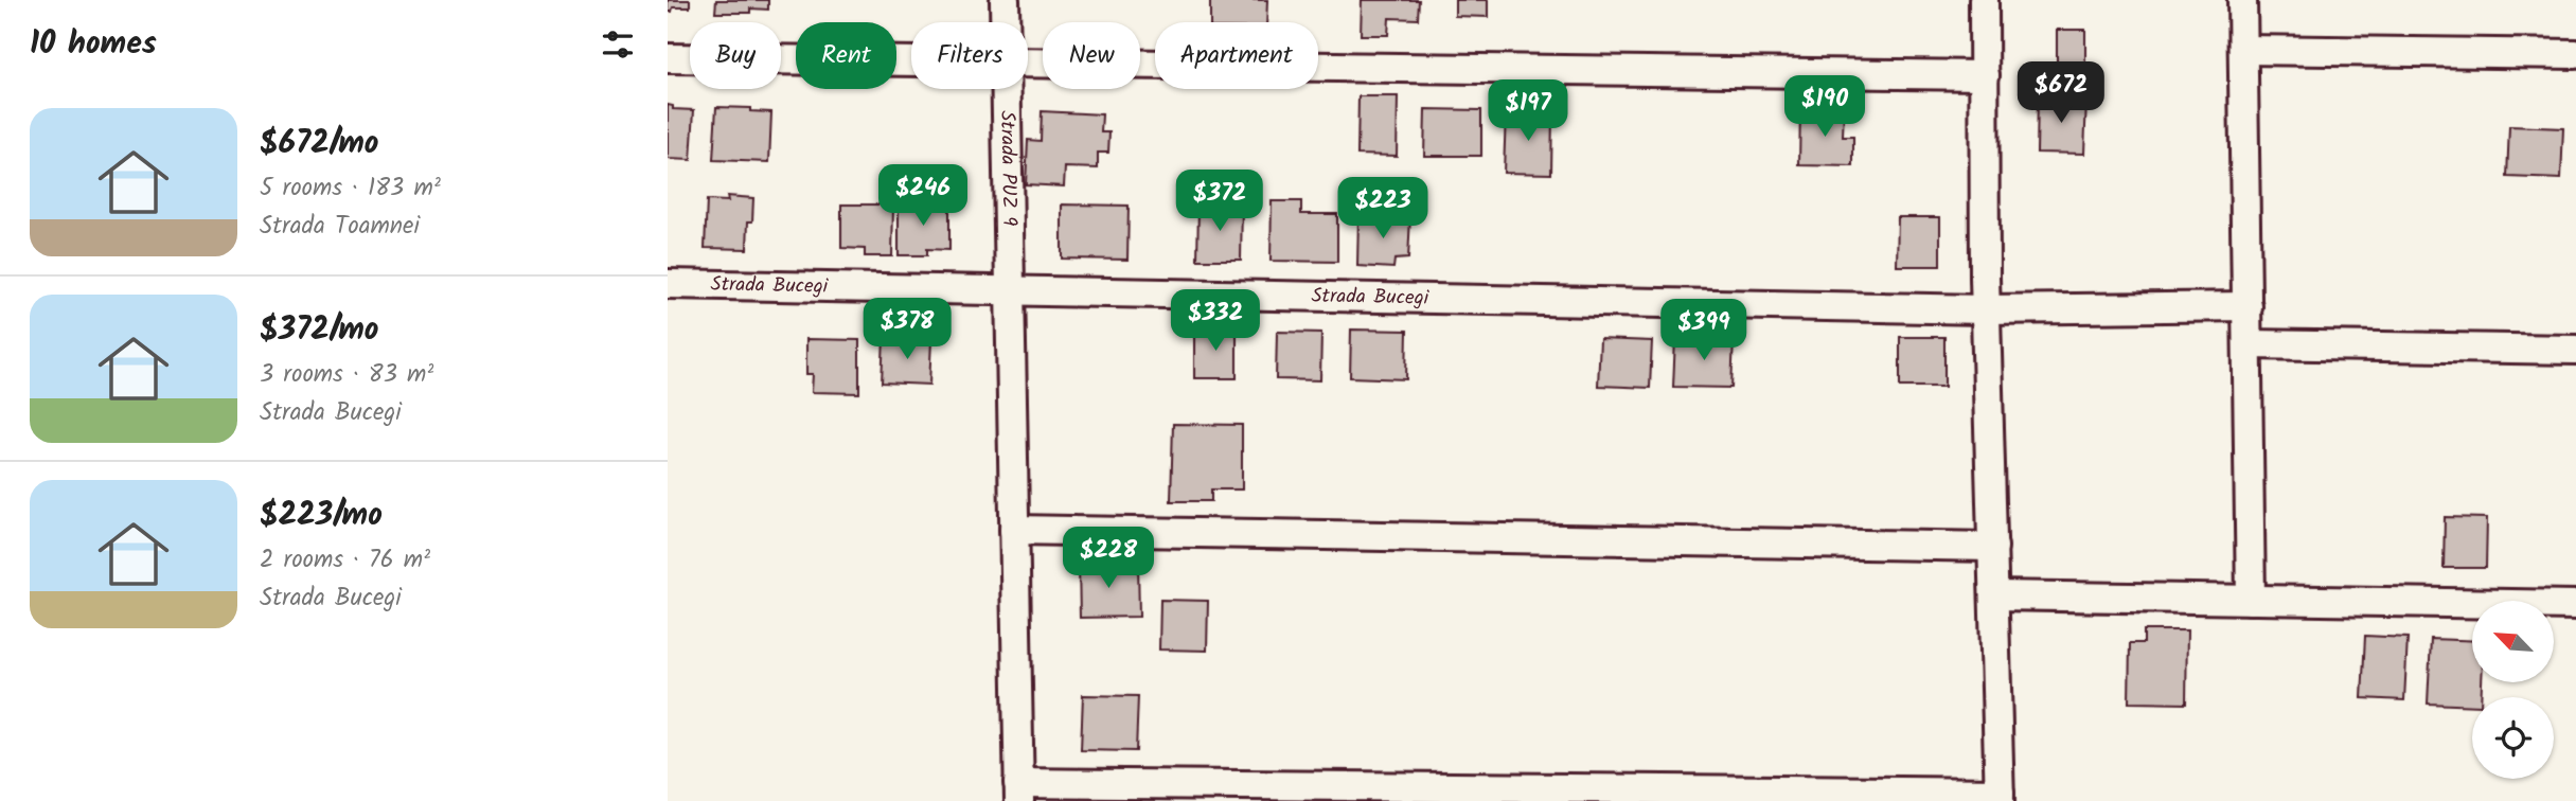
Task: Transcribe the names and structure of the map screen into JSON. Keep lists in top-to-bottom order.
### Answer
{
  "streets": {
    "street": ["Strada PUZ 9", "Strada Bucegi"]
  },
  "crossings": [
    ["Strada PUZ 9", "Strada Bucegi"]
  ],
  "north": "top left",
  "page": {
    "heading": "10 homes",
    "chip": [
      "Buy",
      "Rent",
      "Filters",
      "New",
      "Apartment"
    ],
    "price": [
      "$672",
      "$190",
      "$197",
      "$246",
      "$372",
      "$223",
      "$332",
      "$378",
      "$399",
      "$228"
    ],
    "list": [
      {
        "name": "$672/mo",
        "note": "5 rooms · 183 m² · Strada Toamnei"
      },
      {
        "name": "$372/mo",
        "note": "3 rooms · 83 m² · Strada Bucegi"
      },
      {
        "name": "$223/mo",
        "note": "2 rooms · 76 m² · Strada Bucegi"
      }
    ]
  }
}
